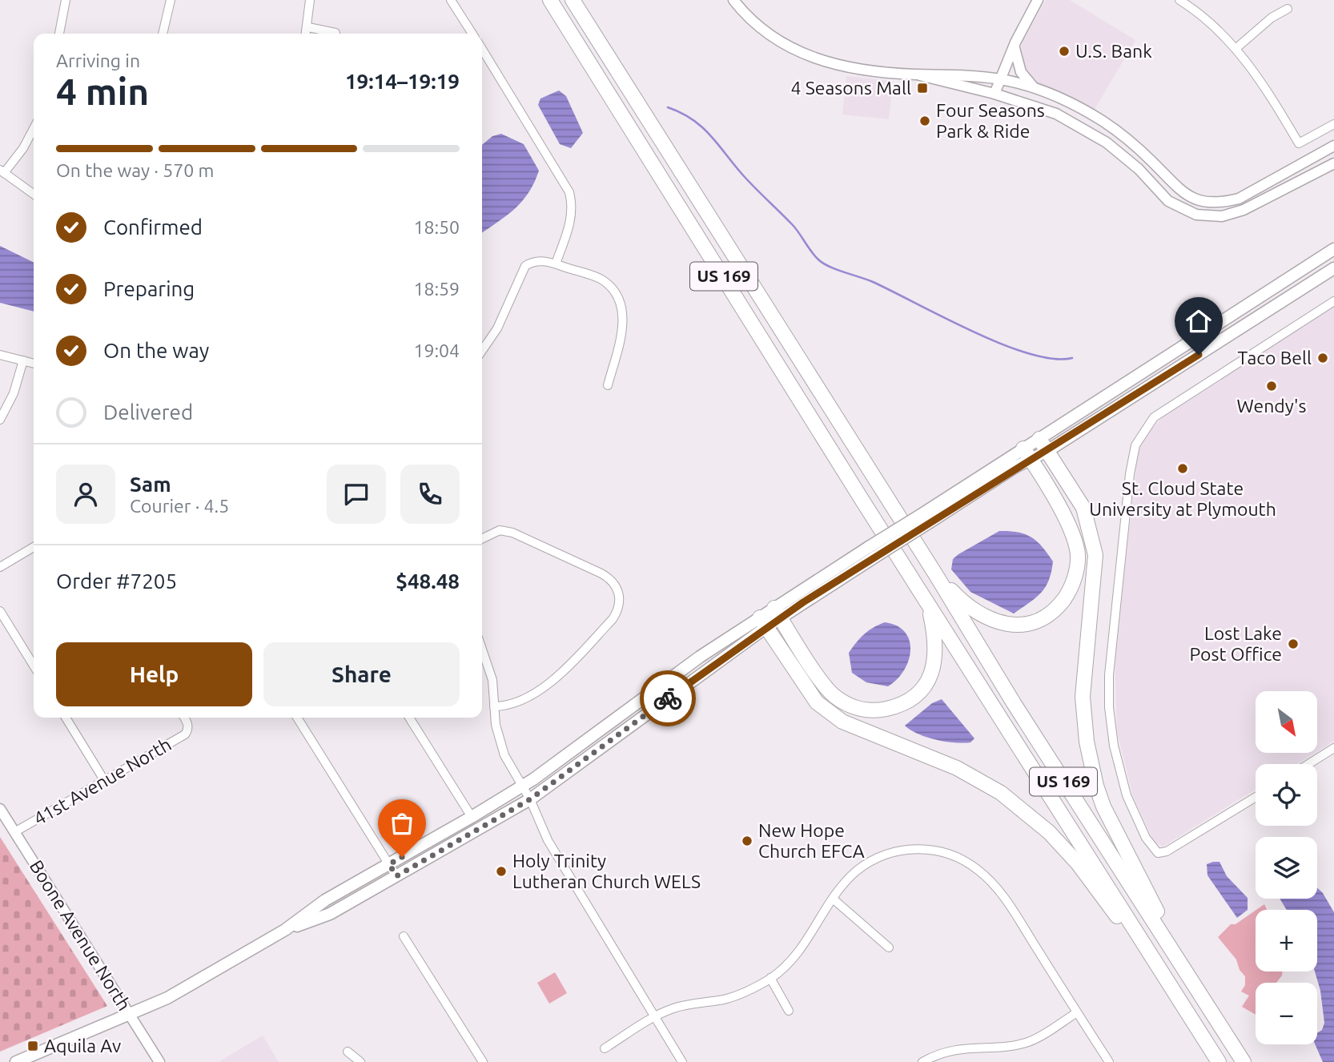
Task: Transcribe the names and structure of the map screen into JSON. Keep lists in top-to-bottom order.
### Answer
{
  "streets": {
    "highway": ["US 169"],
    "street": ["41st Avenue North", "Boone Avenue North"]
  },
  "crossings": [
    ["41st Avenue North", "Boone Avenue North"]
  ],
  "places": {
    "other": [
      "U.S. Bank",
      "Four Seasons Park & Ride",
      "Taco Bell",
      "Wendy's",
      "St. Cloud State University at Plymouth",
      "Lost Lake Post Office",
      "New Hope Church EFCA",
      "Holy Trinity Lutheran Church WELS"
    ],
    "transit": ["4 Seasons Mall", "Aquila Av"]
  },
  "north": "bottom right",
  "page": {
    "heading": ["4 min", "Arriving in", "19:14–19:19"],
    "panel": [
      "Sam",
      "Courier · 4.5",
      "Order #7205",
      "$48.48"
    ],
    "bar": "On the way · 570 m",
    "list": [
      ["Confirmed", "18:50"],
      ["Preparing", "18:59"],
      ["On the way", "19:04"],
      "Delivered"
    ],
    "buttons": ["Help", "Share"],
    "map_buttons": ["+", "−"]
  }
}
